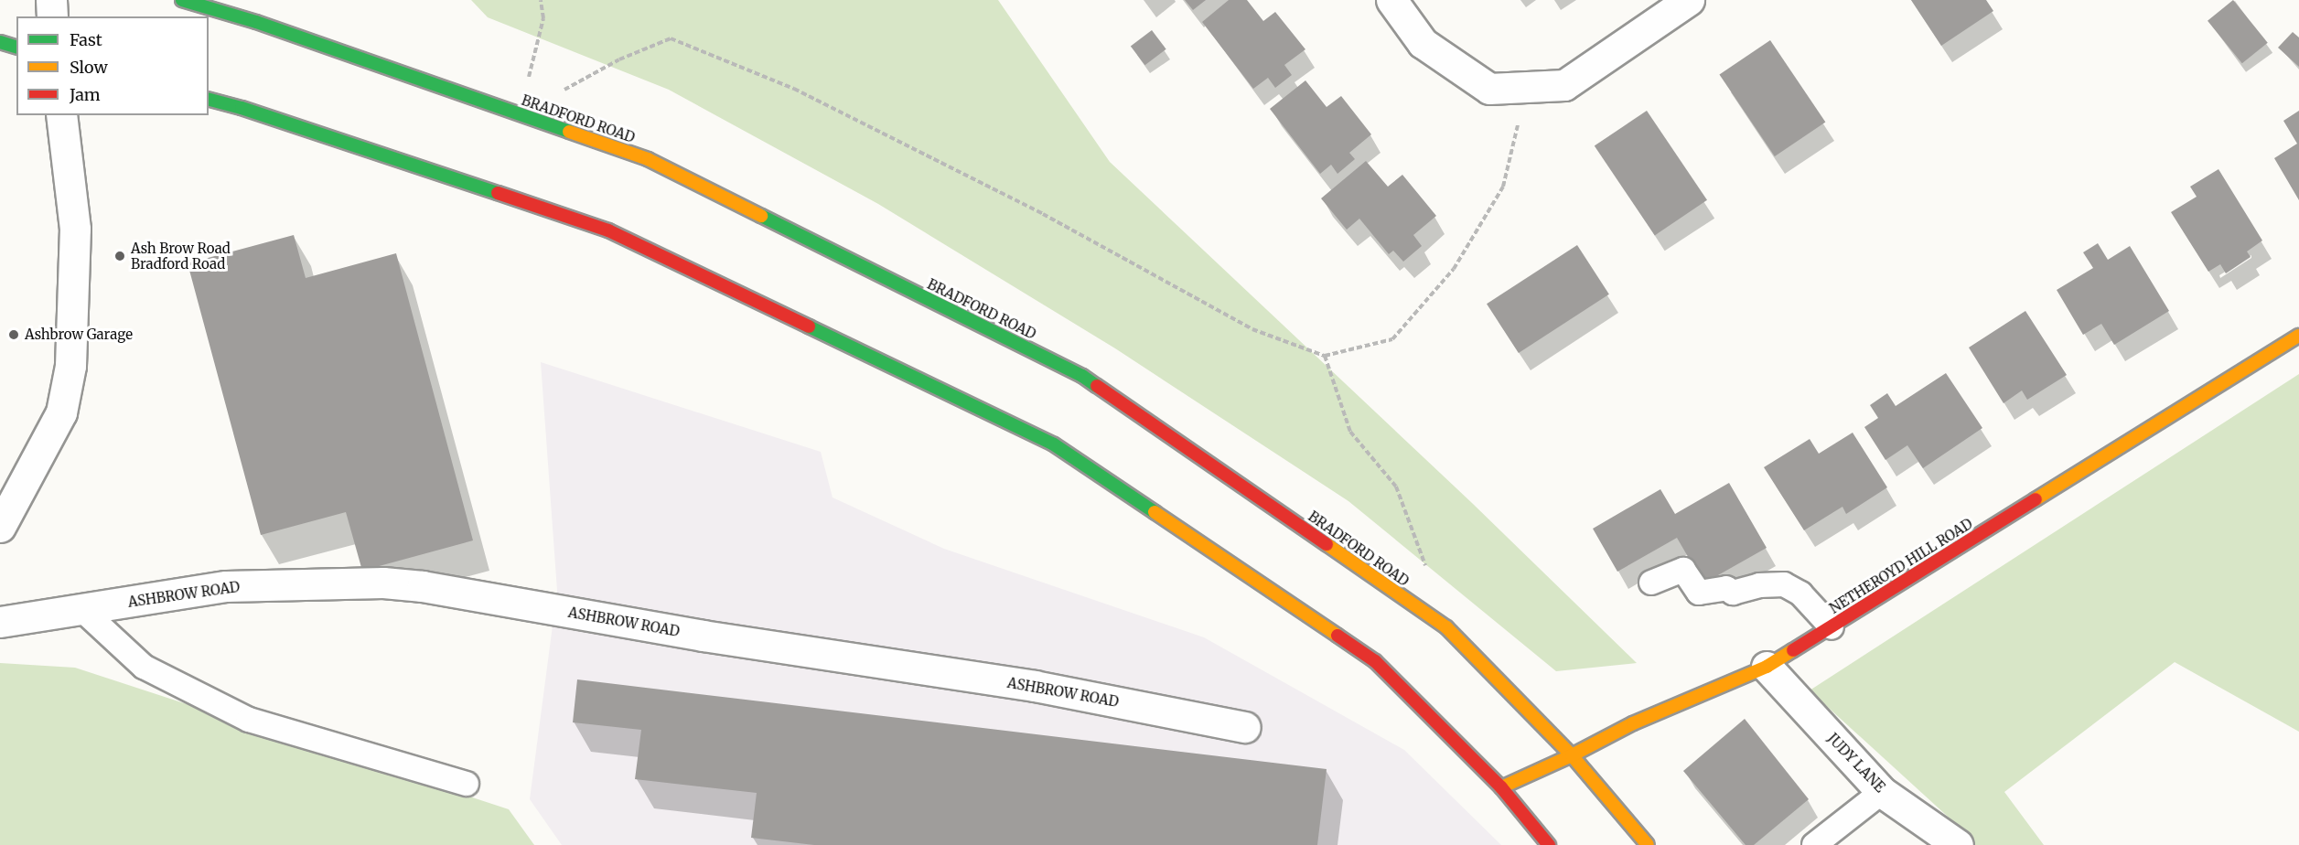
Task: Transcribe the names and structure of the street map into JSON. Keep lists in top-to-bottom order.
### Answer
{
  "streets": {
    "main road": ["BRADFORD ROAD", "NETHEROYD HILL ROAD"],
    "street": ["ASHBROW ROAD", "JUDY LANE"]
  },
  "crossings": [
    ["BRADFORD ROAD", "NETHEROYD HILL ROAD"],
    ["NETHEROYD HILL ROAD", "JUDY LANE"]
  ],
  "places": ["Ash Brow Road Bradford Road", "Ashbrow Garage"],
  "legend": ["Fast", "Slow", "Jam"]
}
